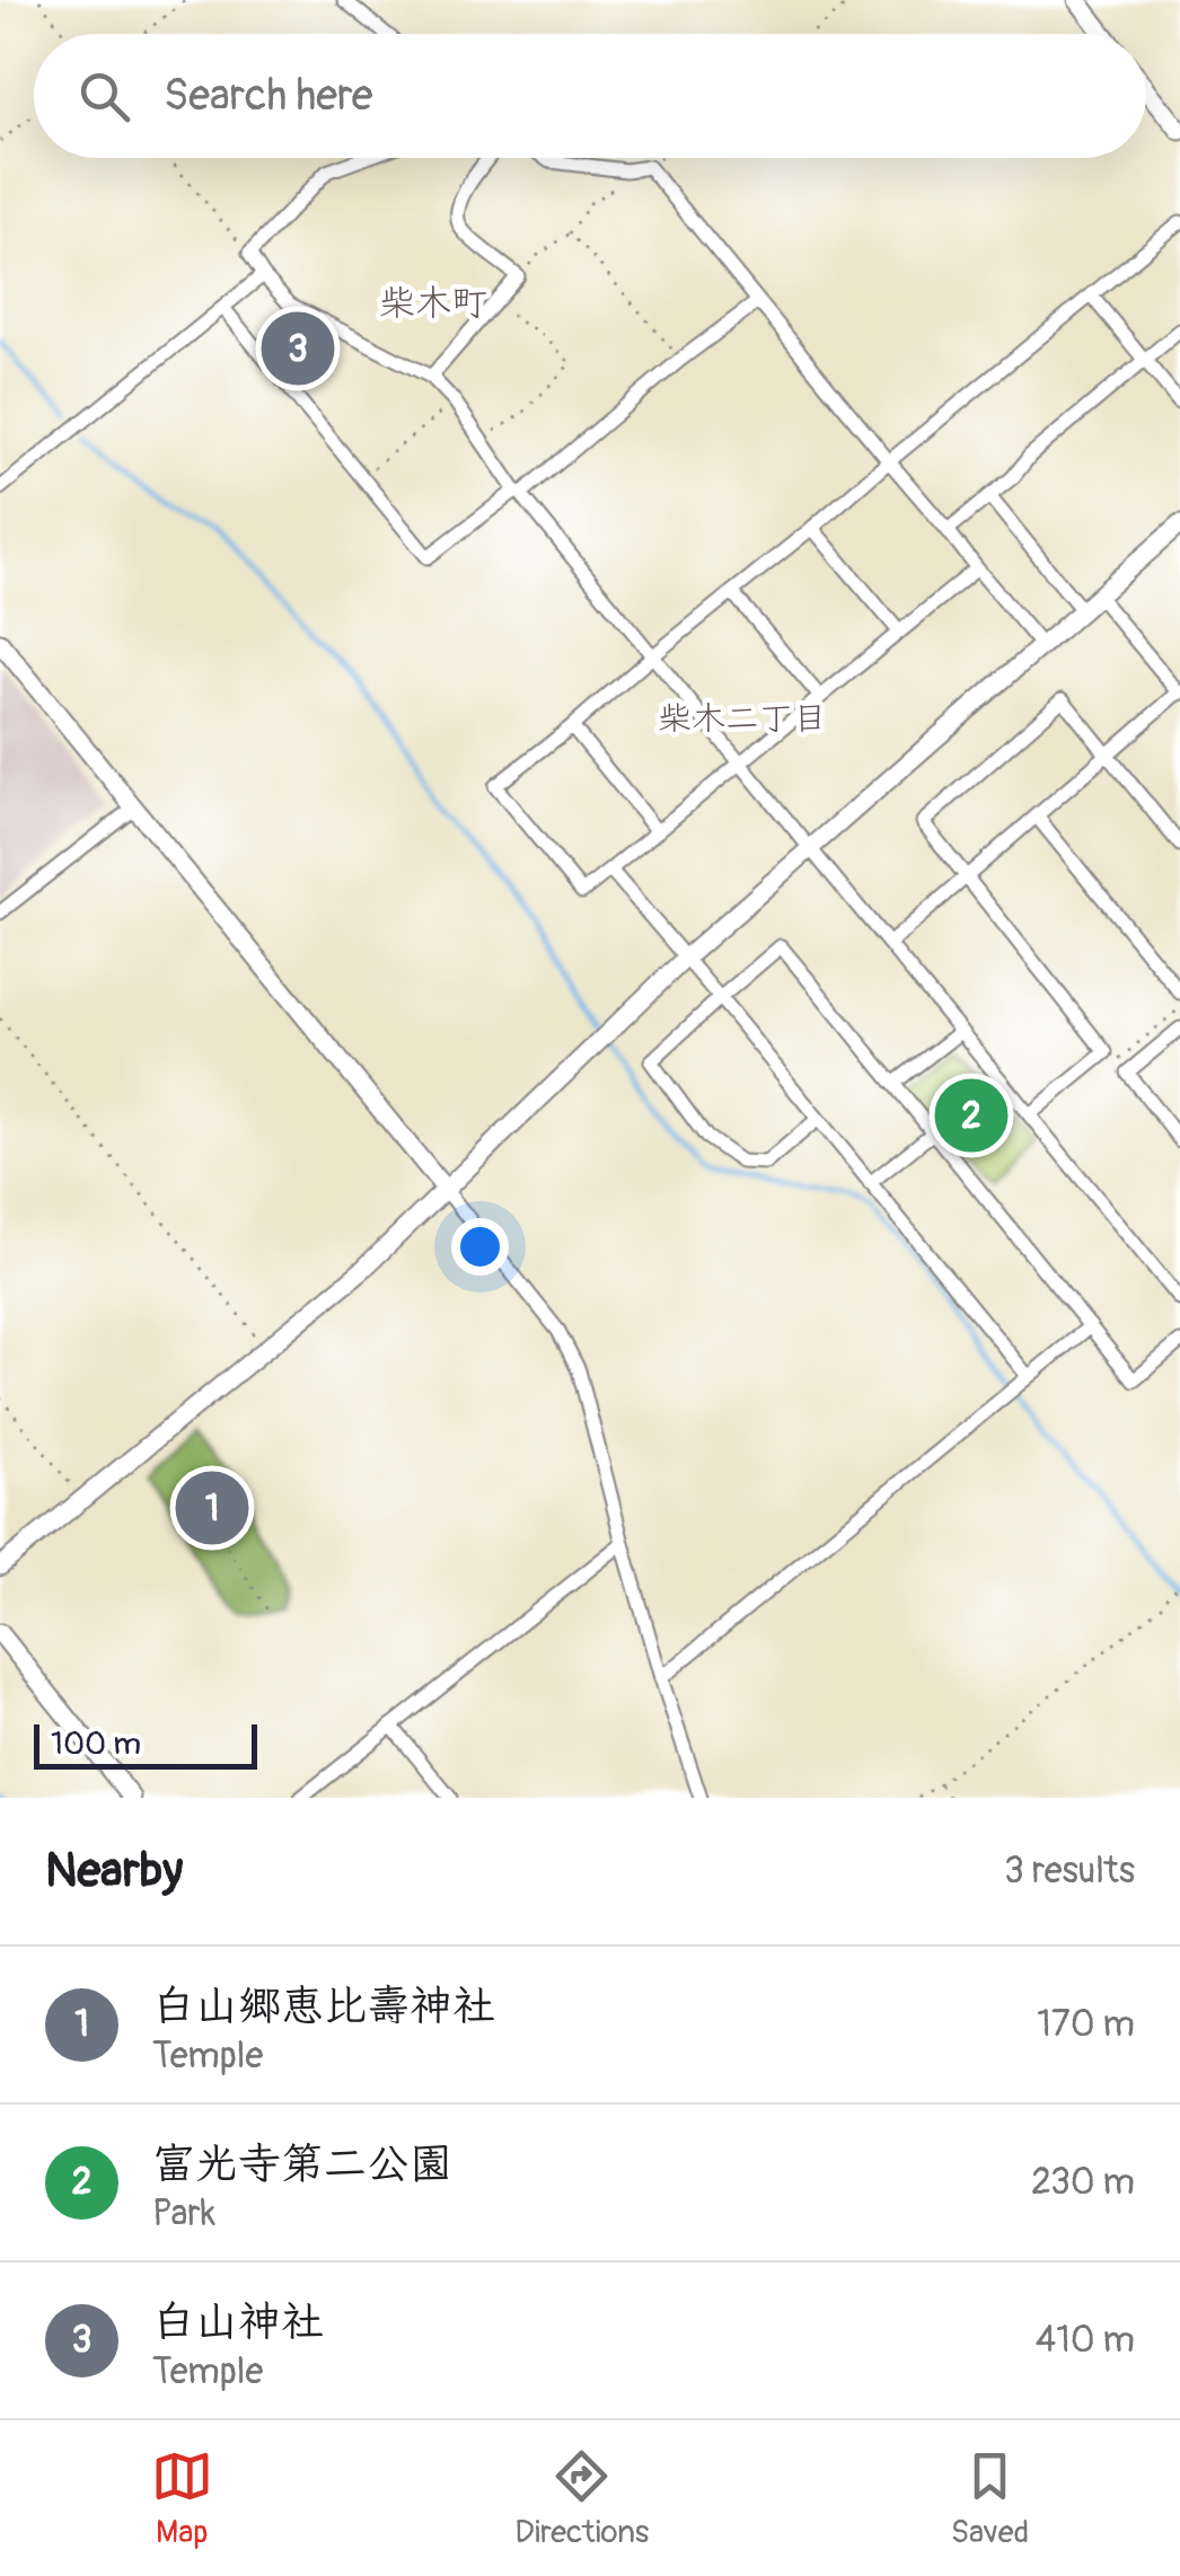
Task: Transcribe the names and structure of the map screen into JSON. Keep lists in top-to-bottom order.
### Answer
{
  "districts": ["柴木町", "柴木二丁目"],
  "scale_bar": "100 m",
  "page": {
    "search": "Search here",
    "pins": ["3", "2", "1"],
    "scale": "100 m",
    "heading": ["Nearby", "3 results"],
    "list": [
      {
        "mark": "1",
        "name": "白山郷恵比壽神社",
        "note": "Temple",
        "value": "170 m"
      },
      {
        "mark": "2",
        "name": "富光寺第二公園",
        "note": "Park",
        "value": "230 m"
      },
      {
        "mark": "3",
        "name": "白山神社",
        "note": "Temple",
        "value": "410 m"
      }
    ],
    "nav": ["Map", "Directions", "Saved"]
  }
}
